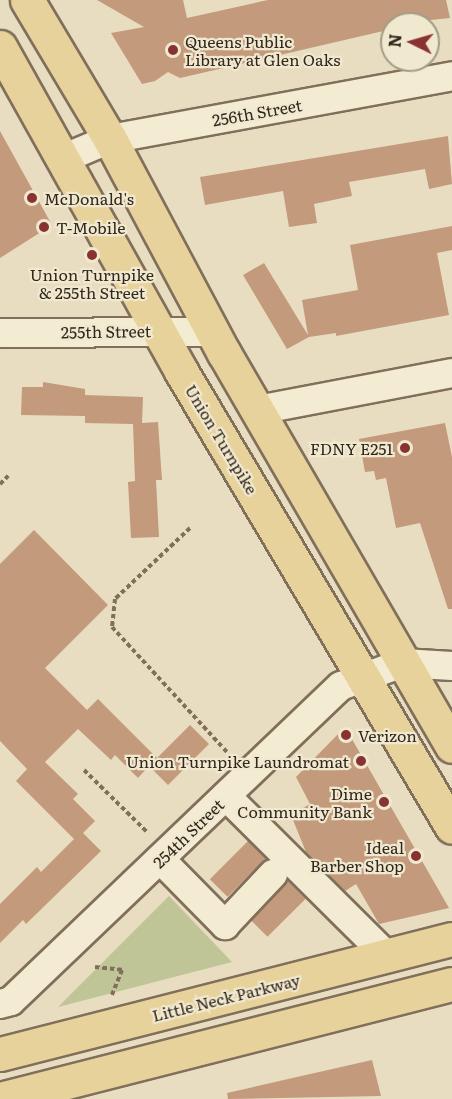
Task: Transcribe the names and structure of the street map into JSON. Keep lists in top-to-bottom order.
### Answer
{
  "streets": {
    "main road": ["Union Turnpike", "Little Neck Parkway"],
    "street": ["256th Street", "255th Street", "254th Street"]
  },
  "crossings": [
    ["256th Street", "Union Turnpike"],
    ["255th Street", "Union Turnpike"],
    ["Union Turnpike", "254th Street"]
  ],
  "places": [
    "Queens Public Library at Glen Oaks",
    "McDonald's",
    "T-Mobile",
    "Union Turnpike & 255th Street",
    "FDNY E251",
    "Verizon",
    "Union Turnpike Laundromat",
    "Dime Community Bank",
    "Ideal Barber Shop"
  ],
  "north": "left"
}
